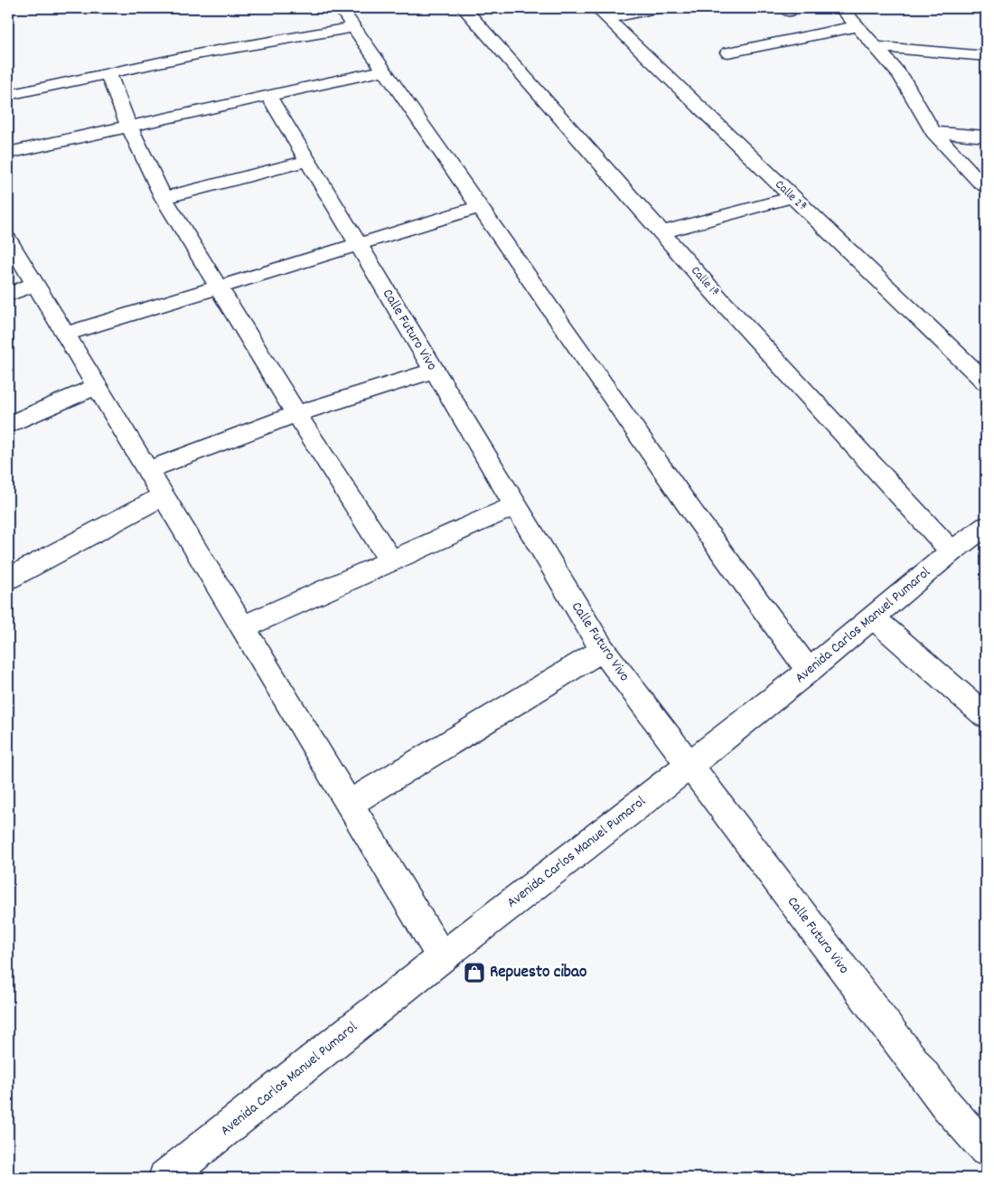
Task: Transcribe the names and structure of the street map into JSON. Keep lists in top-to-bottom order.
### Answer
{
  "streets": {
    "street": [
      "Calle 2ª",
      "Calle 1ª",
      "Calle Futuro Vivo",
      "Avenida Carlos Manuel Pumarol"
    ]
  },
  "crossings": [
    ["Calle 1ª", "Avenida Carlos Manuel Pumarol"],
    ["Calle Futuro Vivo", "Avenida Carlos Manuel Pumarol"]
  ],
  "places": {
    "shop": ["Repuesto cibao"]
  }
}
